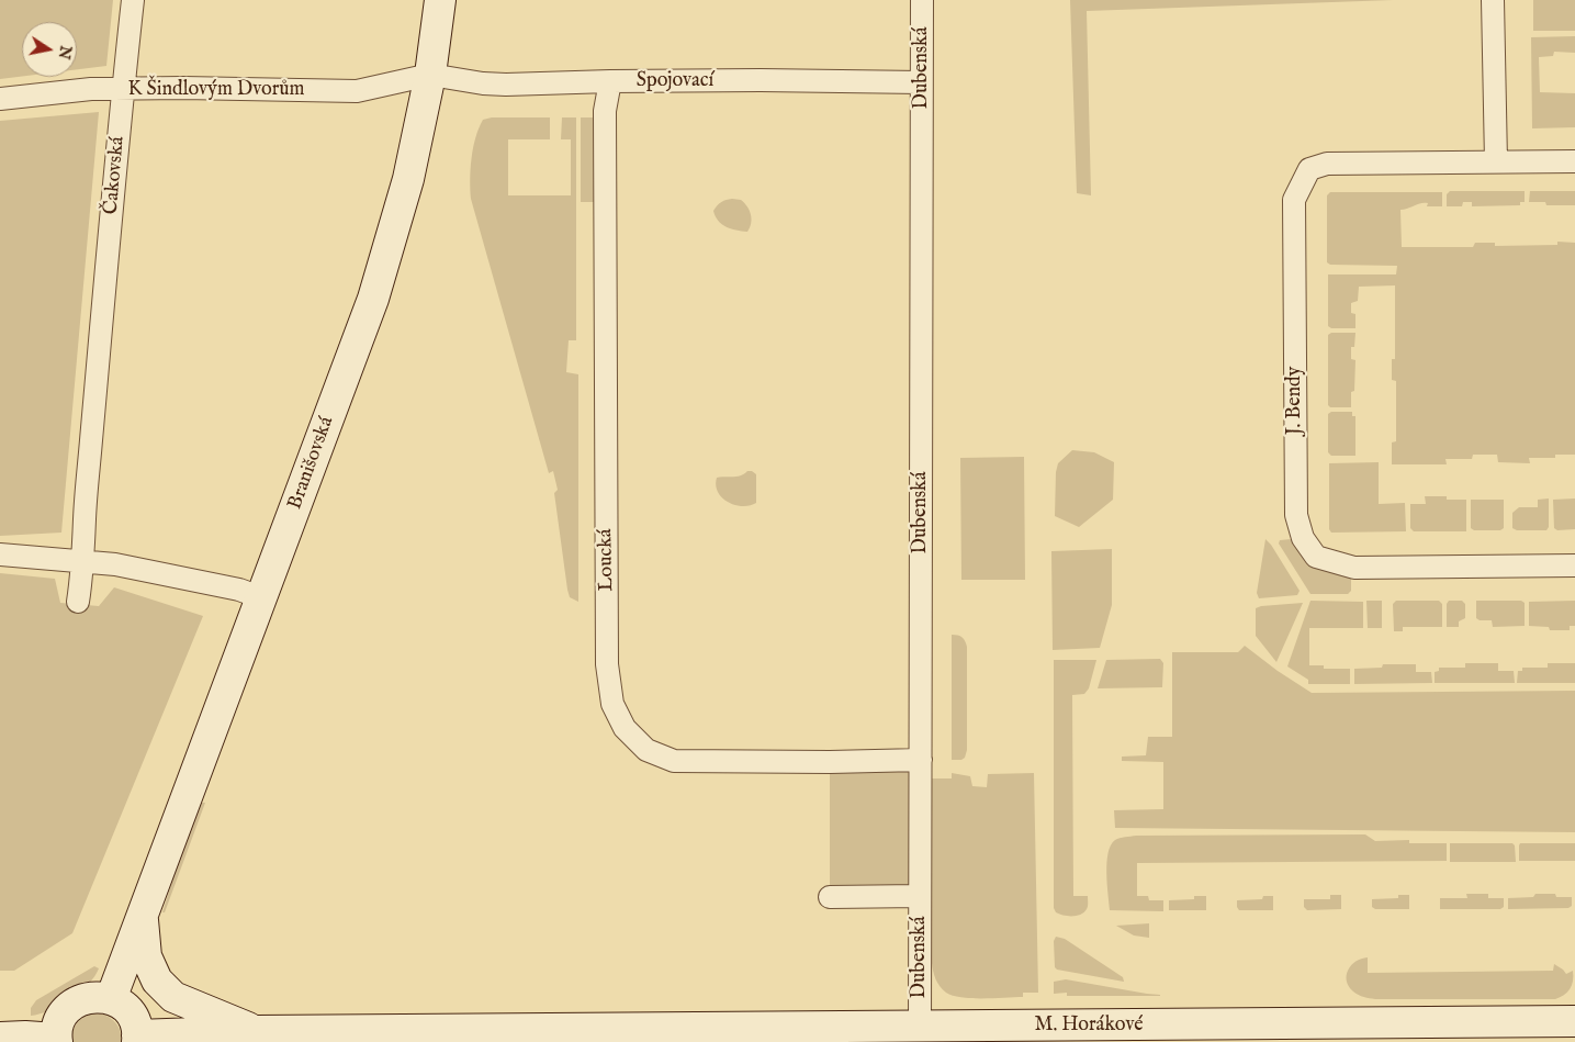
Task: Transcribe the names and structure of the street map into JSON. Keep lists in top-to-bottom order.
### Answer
{
  "streets": {
    "street": [
      "Dubenská",
      "Spojovací",
      "K Šindlovým Dvorům",
      "Čakovská",
      "J. Bendy",
      "Branišovská",
      "Loucká",
      "M. Horákové"
    ]
  },
  "crossings": [
    ["Dubenská", "Spojovací"],
    ["Dubenská", "Loucká"],
    ["Dubenská", "M. Horákové"],
    ["Spojovací", "K Šindlovým Dvorům"],
    ["Spojovací", "Branišovská"],
    ["Spojovací", "Loucká"],
    ["K Šindlovým Dvorům", "Čakovská"],
    ["K Šindlovým Dvorům", "Branišovská"],
    ["Branišovská", "M. Horákové"]
  ],
  "north": "right"
}
